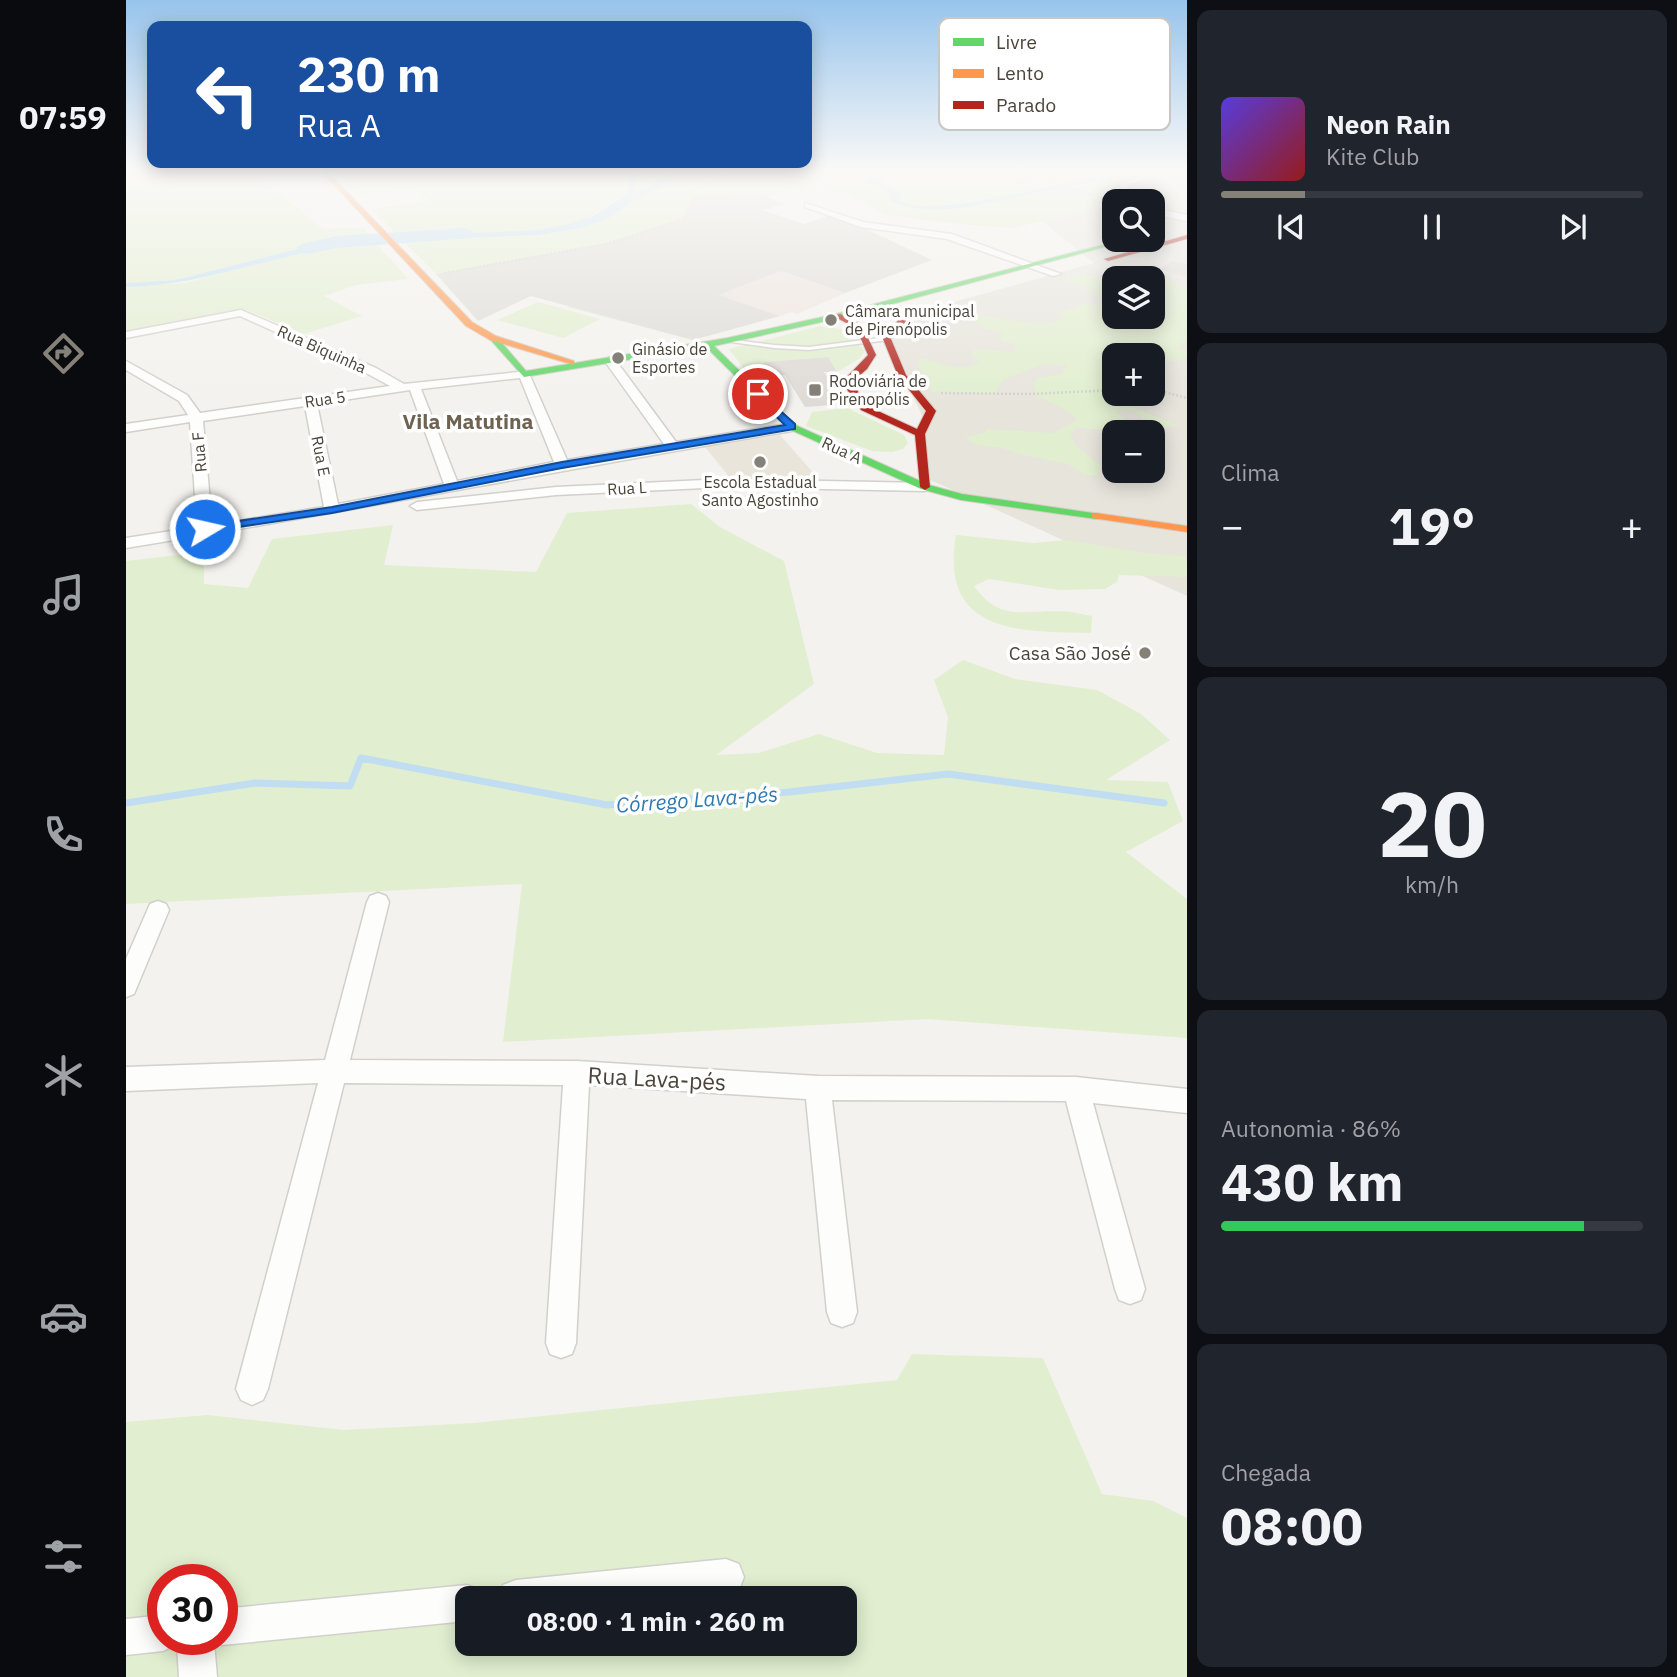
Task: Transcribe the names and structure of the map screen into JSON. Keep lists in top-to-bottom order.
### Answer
{
  "streets": {
    "street": [
      "Rua Biquinha",
      "Rua 5",
      "Rua A",
      "Rua F",
      "Rua E",
      "Rua L",
      "Rua Lava-pés"
    ]
  },
  "crossings": [
    ["Rua Biquinha", "Rua 5"],
    ["Rua 5", "Rua F"],
    ["Rua 5", "Rua E"],
    ["Rua A", "Rua L"],
    ["Rua F", "Rua L"],
    ["Rua E", "Rua L"]
  ],
  "districts": ["Vila Matutina"],
  "water": ["Córrego Lava-pés"],
  "places": {
    "other": [
      "Câmara municipal de Pirenópolis",
      "Ginásio de Esportes",
      "Escola Estadual Santo Agostinho",
      "Casa São José"
    ],
    "transit": ["Rodoviária de Pirenopólis"]
  },
  "legend": ["Livre", "Lento", "Parado"],
  "page": {
    "tabs": "07:59",
    "turn": ["230 m", "Rua A"],
    "song": ["Neon Rain", "Kite Club"],
    "map_buttons": ["+", "−"],
    "tile": [
      "Clima",
      ["20", "km/h"],
      ["Autonomia · 86%", "430 km"],
      ["Chegada", "08:00"]
    ],
    "heat": ["−", "19°", "+"],
    "limit": "30",
    "trip": "08:00 · 1 min · 260 m"
  }
}
